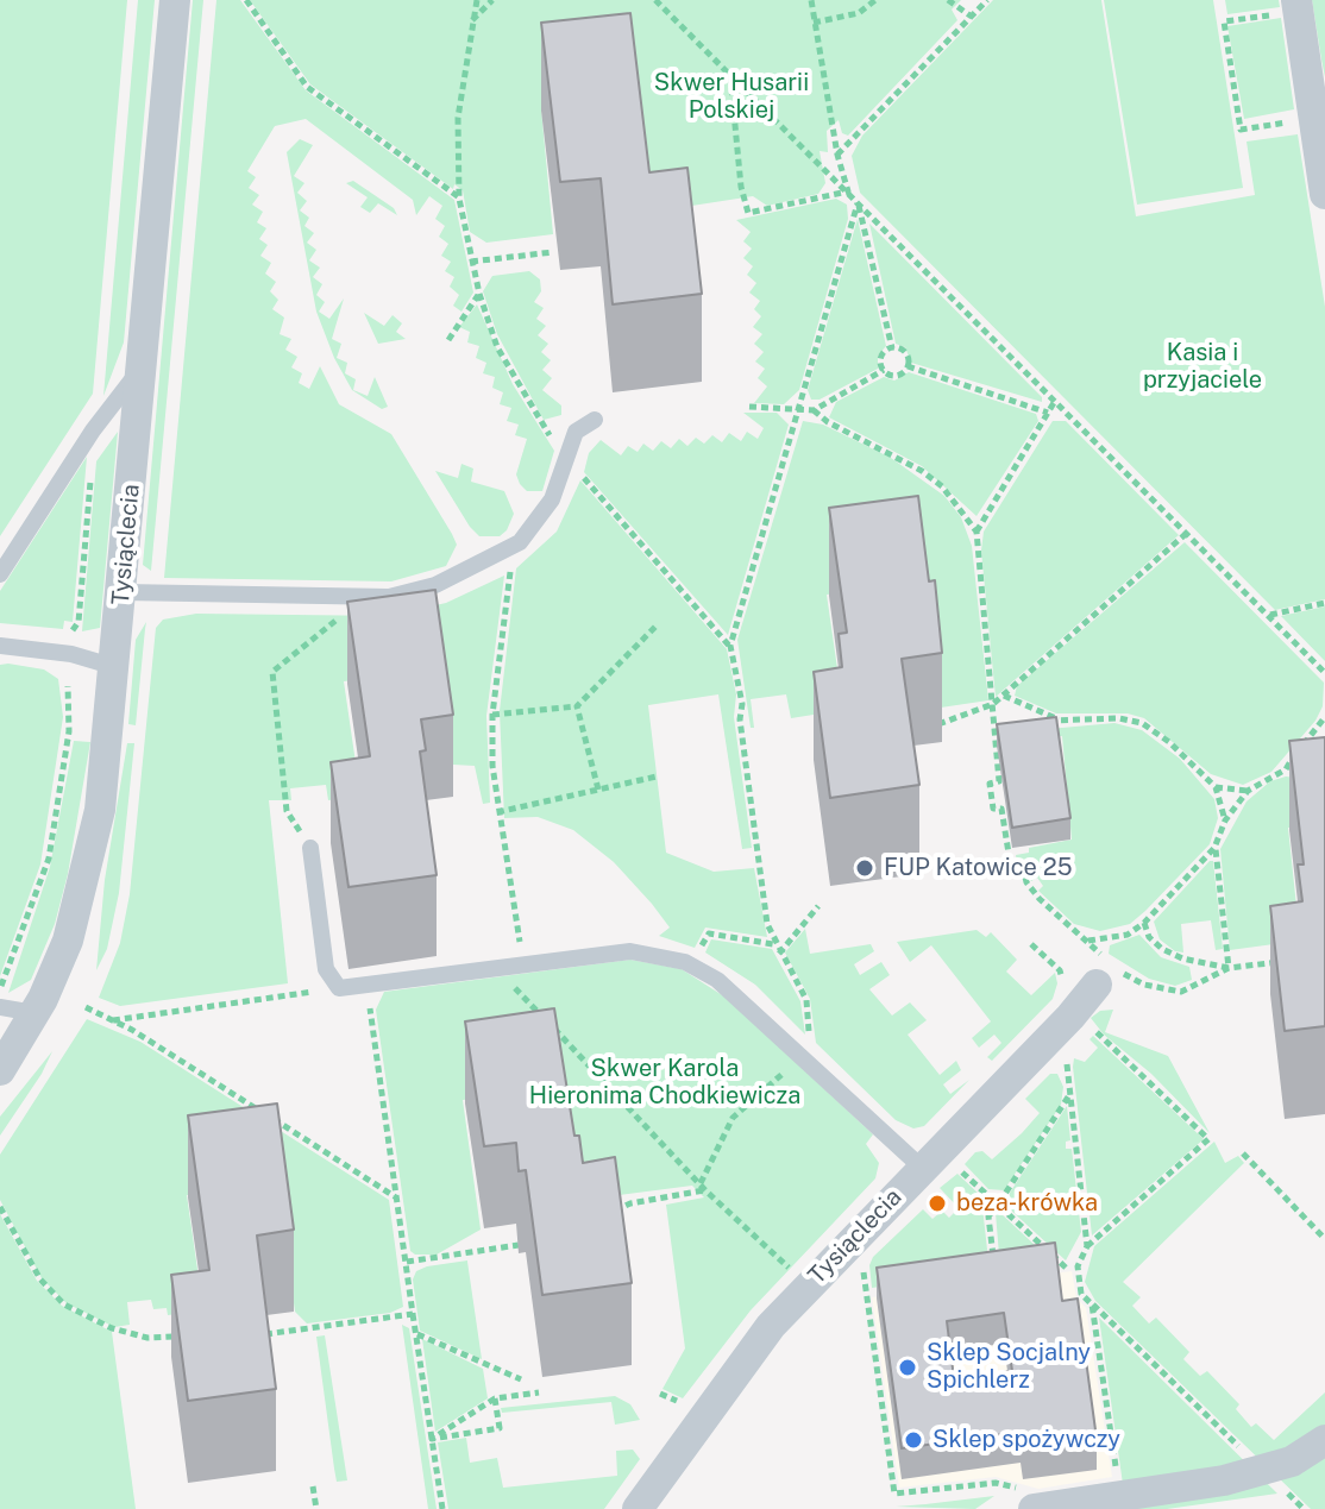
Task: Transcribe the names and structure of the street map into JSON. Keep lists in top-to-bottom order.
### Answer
{
  "streets": {
    "street": ["Tysiąclecia"]
  },
  "parks": ["Skwer Husarii Polskiej", "Kasia i przyjaciele", "Skwer Karola Hieronima Chodkiewicza"],
  "places": [
    "FUP Katowice 25",
    "beza-krówka",
    "Sklep Socjalny Spichlerz",
    "Sklep spożywczy"
  ]
}
